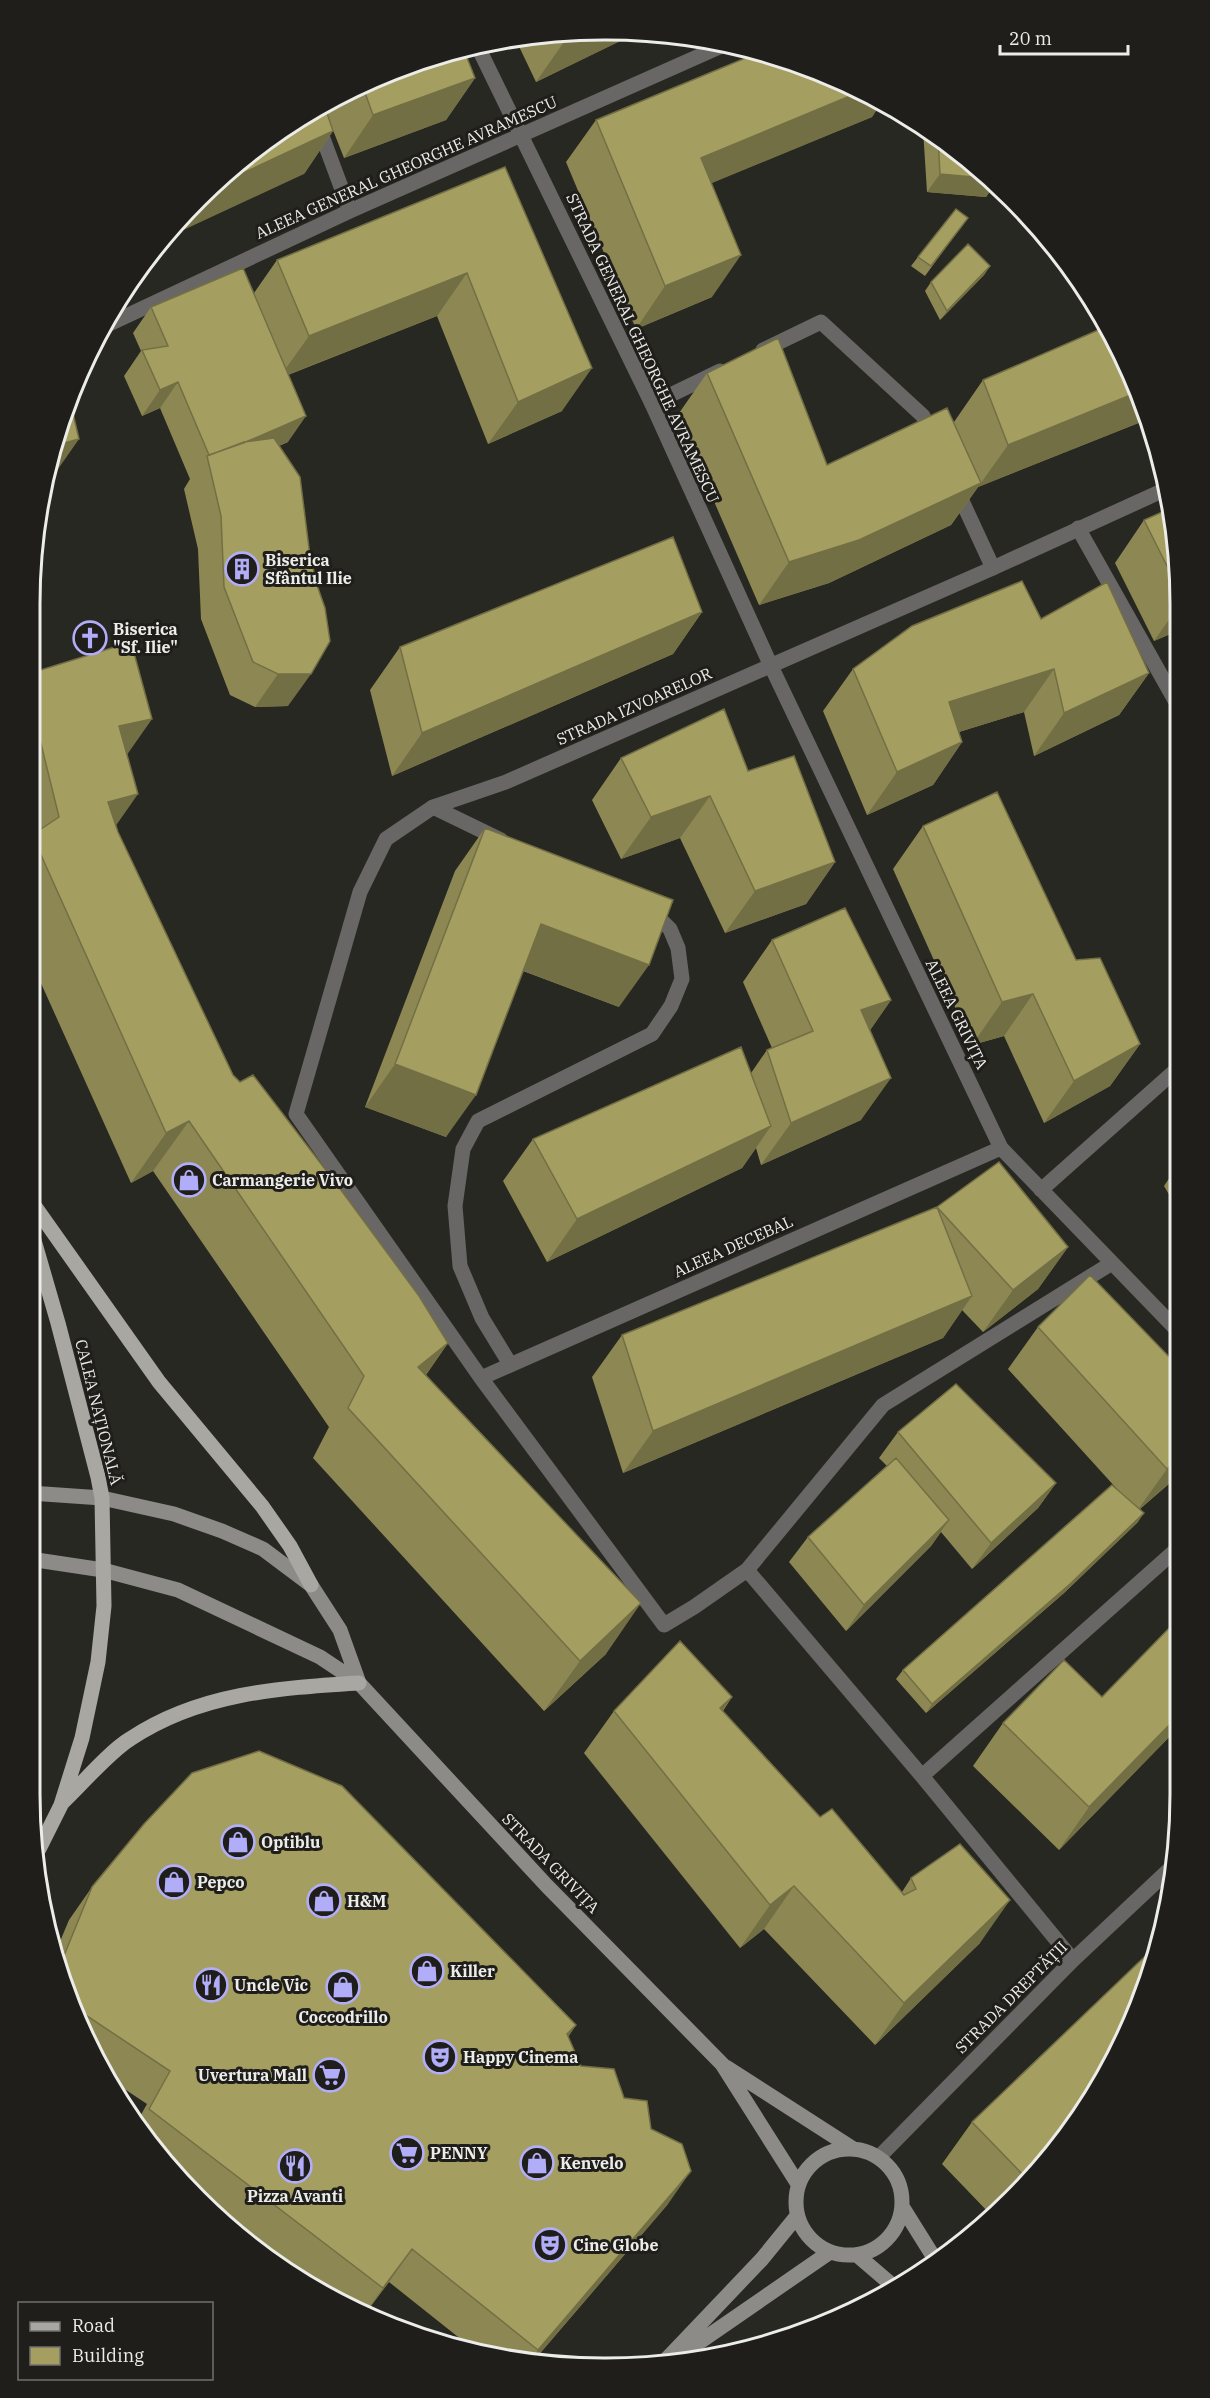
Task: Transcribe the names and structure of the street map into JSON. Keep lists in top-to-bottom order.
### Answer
{
  "streets": {
    "main road": ["CALEA NAȚIONALĂ", "STRADA GRIVIȚA"],
    "street": [
      "ALEEA GENERAL GHEORGHE AVRAMESCU",
      "STRADA GENERAL GHEORGHE AVRAMESCU",
      "STRADA IZVOARELOR",
      "ALEEA GRIVIȚA",
      "ALEEA DECEBAL",
      "STRADA DREPTĂȚII"
    ]
  },
  "crossings": [
    ["ALEEA GENERAL GHEORGHE AVRAMESCU", "STRADA GENERAL GHEORGHE AVRAMESCU"],
    ["STRADA GENERAL GHEORGHE AVRAMESCU", "STRADA IZVOARELOR"],
    ["STRADA GENERAL GHEORGHE AVRAMESCU", "ALEEA GRIVIȚA"],
    ["STRADA IZVOARELOR", "ALEEA GRIVIȚA"],
    ["STRADA IZVOARELOR", "ALEEA DECEBAL"],
    ["ALEEA GRIVIȚA", "ALEEA DECEBAL"],
    ["CALEA NAȚIONALĂ", "STRADA GRIVIȚA"],
    ["STRADA GRIVIȚA", "STRADA DREPTĂȚII"]
  ],
  "places": {
    "building": ["Biserica Sfântul Ilie"],
    "church": ["Biserica \"Sf. Ilie\""],
    "shop": [
      "Carmangerie Vivo",
      "Optiblu",
      "Pepco",
      "H&M",
      "Killer",
      "Coccodrillo",
      "Kenvelo"
    ],
    "restaurant": ["Uncle Vic", "Pizza Avanti"],
    "theatre": ["Happy Cinema", "Cine Globe"],
    "supermarket": ["Uvertura Mall", "PENNY"]
  },
  "legend": ["Road", "Building"],
  "scale_bar": "20 m"
}
